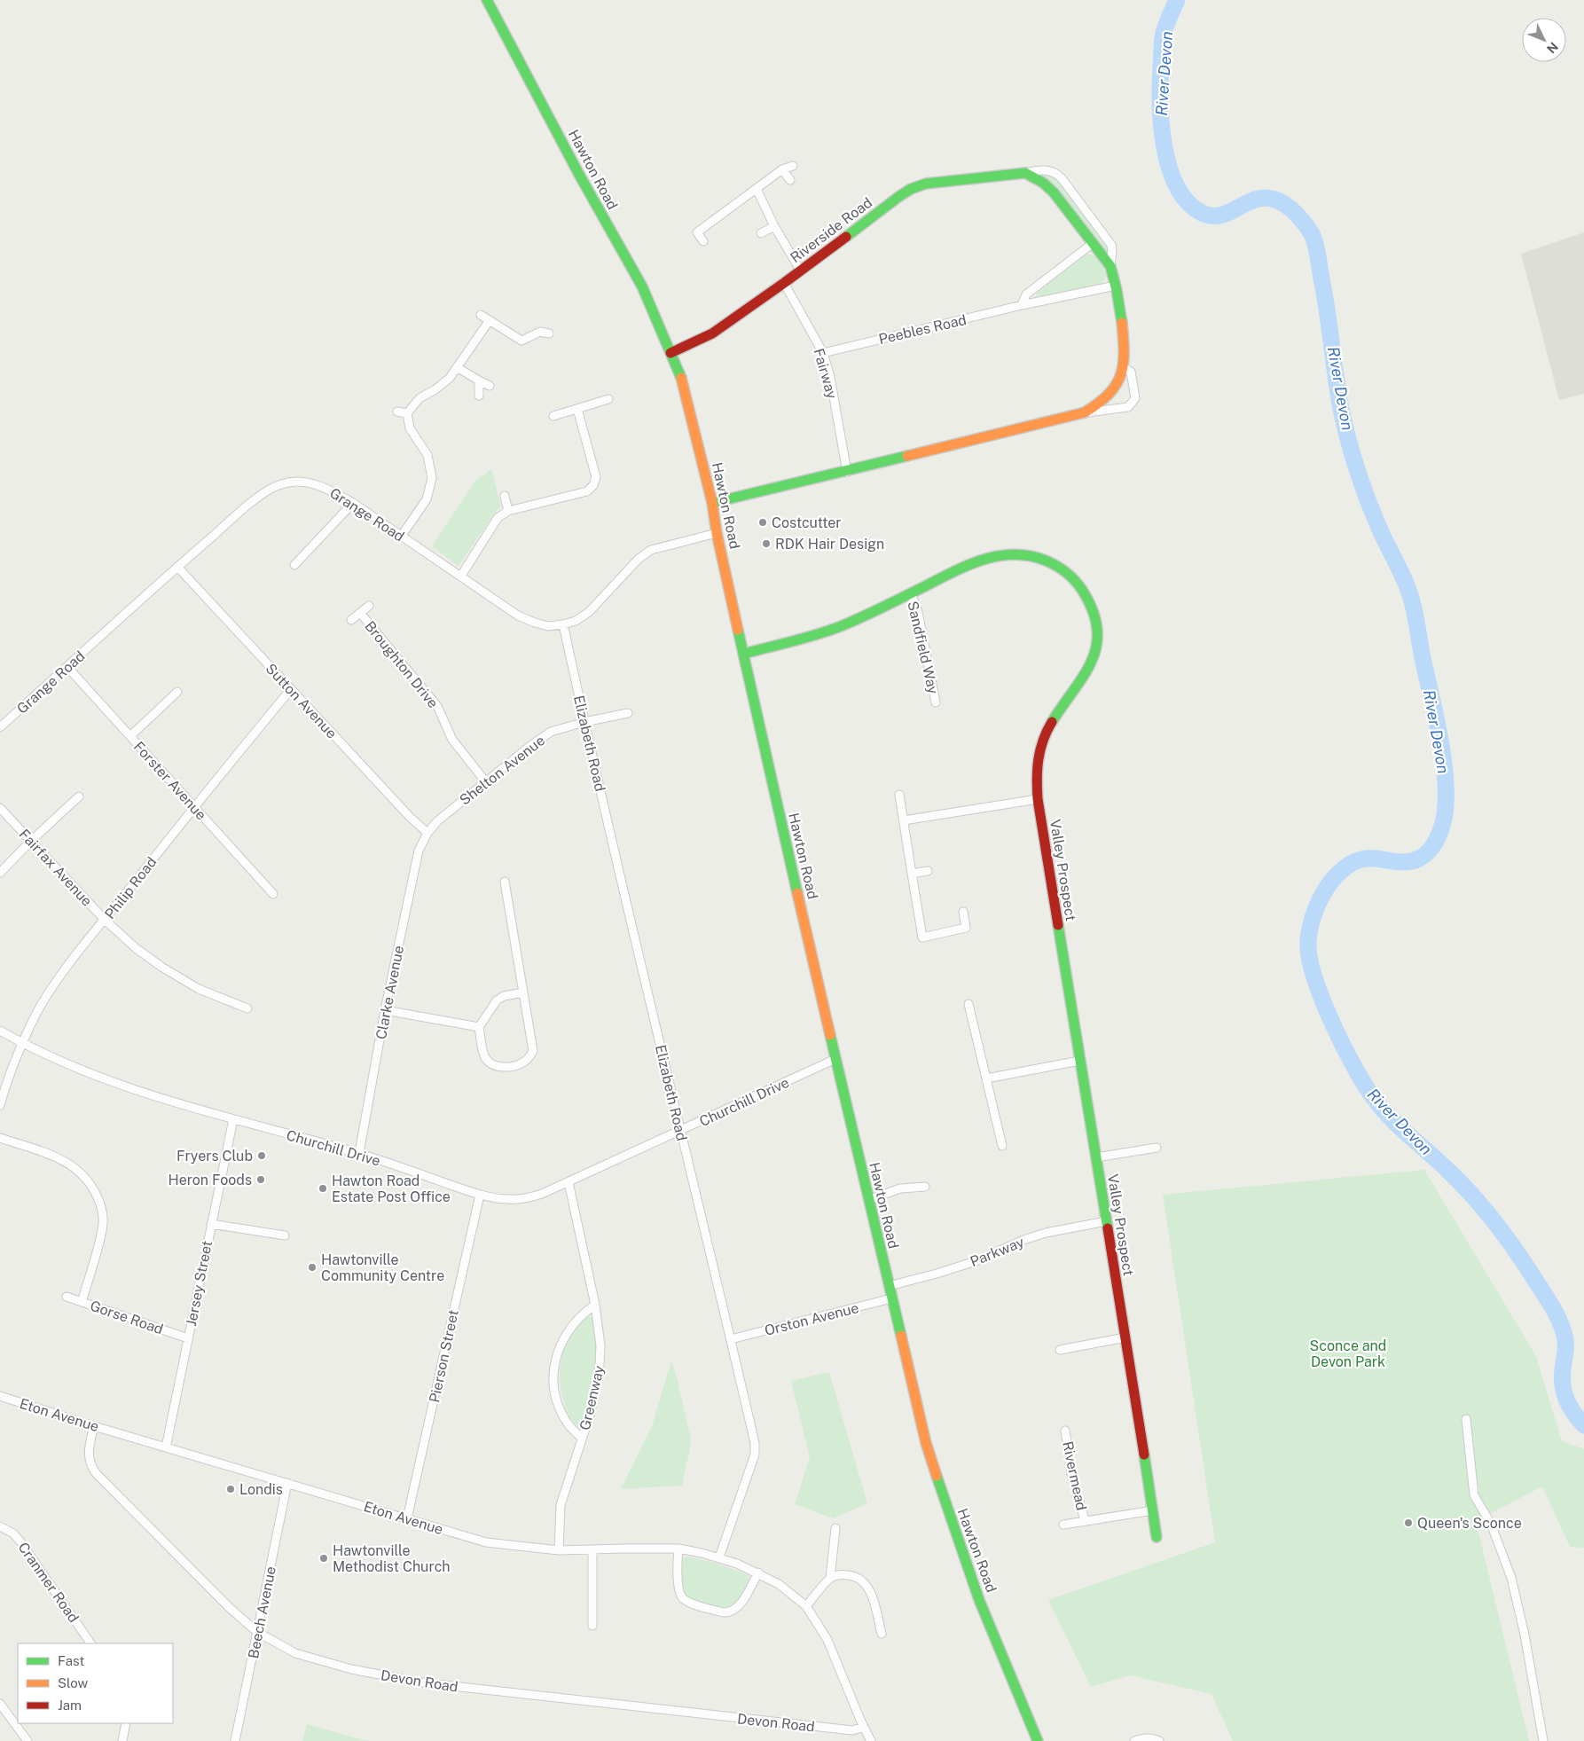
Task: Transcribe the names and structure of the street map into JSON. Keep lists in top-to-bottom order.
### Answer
{
  "streets": {
    "street": [
      "Hawton Road",
      "Riverside Road",
      "Peebles Road",
      "Fairway",
      "Grange Road",
      "Sandfield Way",
      "Broughton Drive",
      "Sutton Avenue",
      "Elizabeth Road",
      "Shelton Avenue",
      "Forster Avenue",
      "Fairfax Avenue",
      "Valley Prospect",
      "Philip Road",
      "Clarke Avenue",
      "Churchill Drive",
      "Parkway",
      "Jersey Street",
      "Gorse Road",
      "Orston Avenue",
      "Pierson Street",
      "Greenway",
      "Eton Avenue",
      "Rivermead",
      "Cranmer Road",
      "Beech Avenue",
      "Devon Road"
    ]
  },
  "crossings": [
    ["Hawton Road", "Riverside Road"],
    ["Hawton Road", "Grange Road"],
    ["Hawton Road", "Valley Prospect"],
    ["Hawton Road", "Churchill Drive"],
    ["Hawton Road", "Parkway"],
    ["Hawton Road", "Orston Avenue"],
    ["Riverside Road", "Peebles Road"],
    ["Riverside Road", "Fairway"],
    ["Peebles Road", "Fairway"],
    ["Grange Road", "Sutton Avenue"],
    ["Grange Road", "Elizabeth Road"],
    ["Grange Road", "Forster Avenue"],
    ["Sandfield Way", "Valley Prospect"],
    ["Broughton Drive", "Shelton Avenue"],
    ["Sutton Avenue", "Shelton Avenue"],
    ["Sutton Avenue", "Philip Road"],
    ["Sutton Avenue", "Clarke Avenue"],
    ["Elizabeth Road", "Shelton Avenue"],
    ["Elizabeth Road", "Churchill Drive"],
    ["Elizabeth Road", "Orston Avenue"],
    ["Elizabeth Road", "Eton Avenue"],
    ["Shelton Avenue", "Clarke Avenue"],
    ["Forster Avenue", "Philip Road"],
    ["Fairfax Avenue", "Philip Road"],
    ["Valley Prospect", "Parkway"],
    ["Valley Prospect", "Rivermead"],
    ["Philip Road", "Churchill Drive"],
    ["Clarke Avenue", "Churchill Drive"],
    ["Churchill Drive", "Jersey Street"],
    ["Churchill Drive", "Pierson Street"],
    ["Churchill Drive", "Greenway"],
    ["Jersey Street", "Gorse Road"],
    ["Jersey Street", "Eton Avenue"],
    ["Pierson Street", "Eton Avenue"],
    ["Greenway", "Eton Avenue"],
    ["Eton Avenue", "Beech Avenue"],
    ["Eton Avenue", "Devon Road"],
    ["Beech Avenue", "Devon Road"]
  ],
  "water": ["River Devon"],
  "parks": ["Sconce and Devon Park"],
  "places": [
    "Costcutter",
    "RDK Hair Design",
    "Fryers Club",
    "Heron Foods",
    "Hawton Road Estate Post Office",
    "Hawtonville Community Centre",
    "Londis",
    "Queen's Sconce",
    "Hawtonville Methodist Church"
  ],
  "legend": ["Fast", "Slow", "Jam"],
  "north": "bottom right"
}
